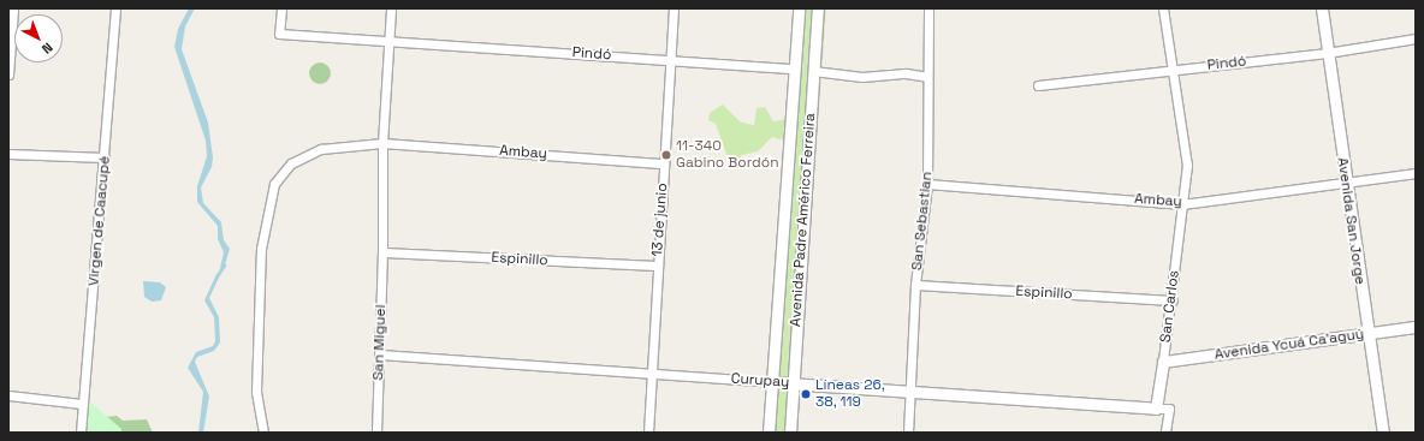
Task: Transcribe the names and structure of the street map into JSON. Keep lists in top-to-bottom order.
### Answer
{
  "streets": {
    "street": [
      "Pindó",
      "Ambay",
      "13 de junio",
      "Avenida Padre Américo Ferreira",
      "Virgen de Caacupé",
      "San Sebastian",
      "Avenida San Jorge",
      "Espinillo",
      "San Carlos",
      "San Miguel",
      "Avenida Ycuá Ca'aguý",
      "Curupay"
    ]
  },
  "crossings": [
    ["Pindó", "13 de junio"],
    ["Pindó", "Avenida Padre Américo Ferreira"],
    ["Pindó", "Avenida San Jorge"],
    ["Pindó", "San Carlos"],
    ["Pindó", "San Miguel"],
    ["Ambay", "13 de junio"],
    ["Ambay", "San Sebastian"],
    ["Ambay", "Avenida San Jorge"],
    ["Ambay", "San Carlos"],
    ["Ambay", "San Miguel"],
    ["13 de junio", "Espinillo"],
    ["13 de junio", "Curupay"],
    ["Avenida Padre Américo Ferreira", "Curupay"],
    ["San Sebastian", "Espinillo"],
    ["San Sebastian", "Curupay"],
    ["Avenida San Jorge", "Avenida Ycuá Ca'aguý"],
    ["Espinillo", "San Carlos"],
    ["Espinillo", "San Miguel"],
    ["San Carlos", "Avenida Ycuá Ca'aguý"],
    ["San Carlos", "Curupay"],
    ["San Miguel", "Curupay"]
  ],
  "places": ["11-340 Gabino Bordón", "Líneas 26, 38, 119"],
  "north": "bottom right"
}
